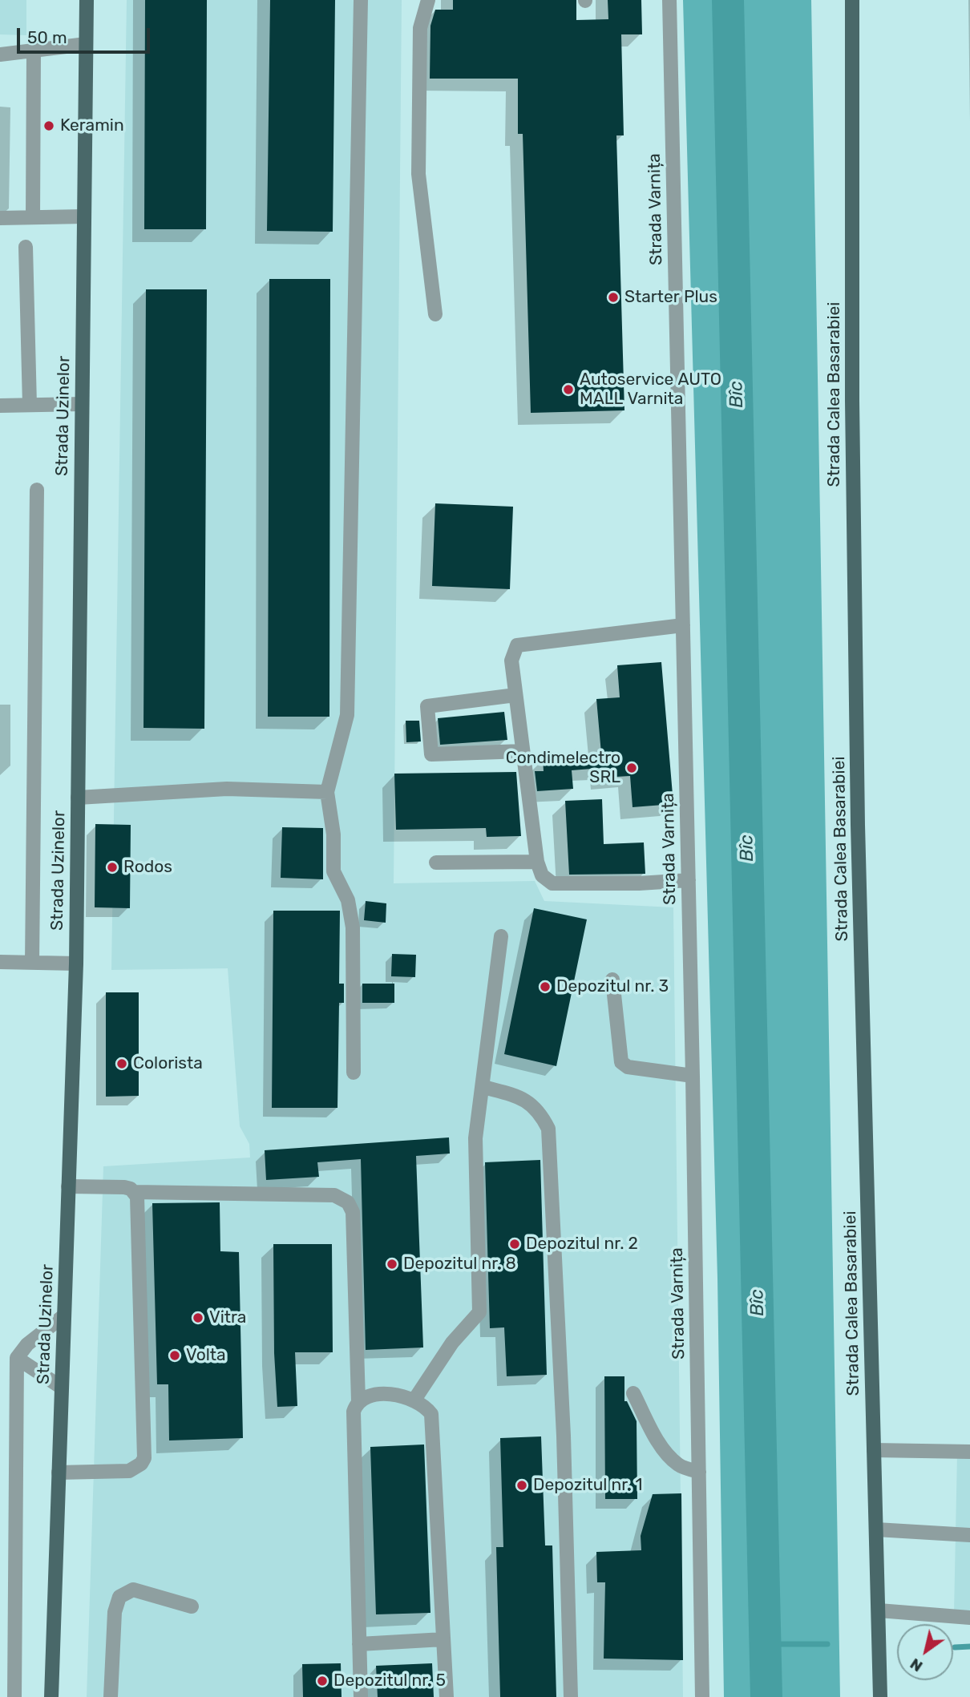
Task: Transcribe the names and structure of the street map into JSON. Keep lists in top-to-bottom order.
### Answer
{
  "streets": {
    "main road": ["Strada Calea Basarabiei", "Strada Uzinelor"],
    "street": ["Strada Varnița"]
  },
  "water": ["Bîc"],
  "places": [
    "Keramin",
    "Starter Plus",
    "Autoservice AUTO MALL Varnita",
    "Condimelectro SRL",
    "Rodos",
    "Depozitul nr. 3",
    "Colorista",
    "Depozitul nr. 2",
    "Depozitul nr. 8",
    "Vitra",
    "Volta",
    "Depozitul nr. 1",
    "Depozitul nr. 5"
  ],
  "scale_bar": "50 m",
  "north": "bottom left"
}
